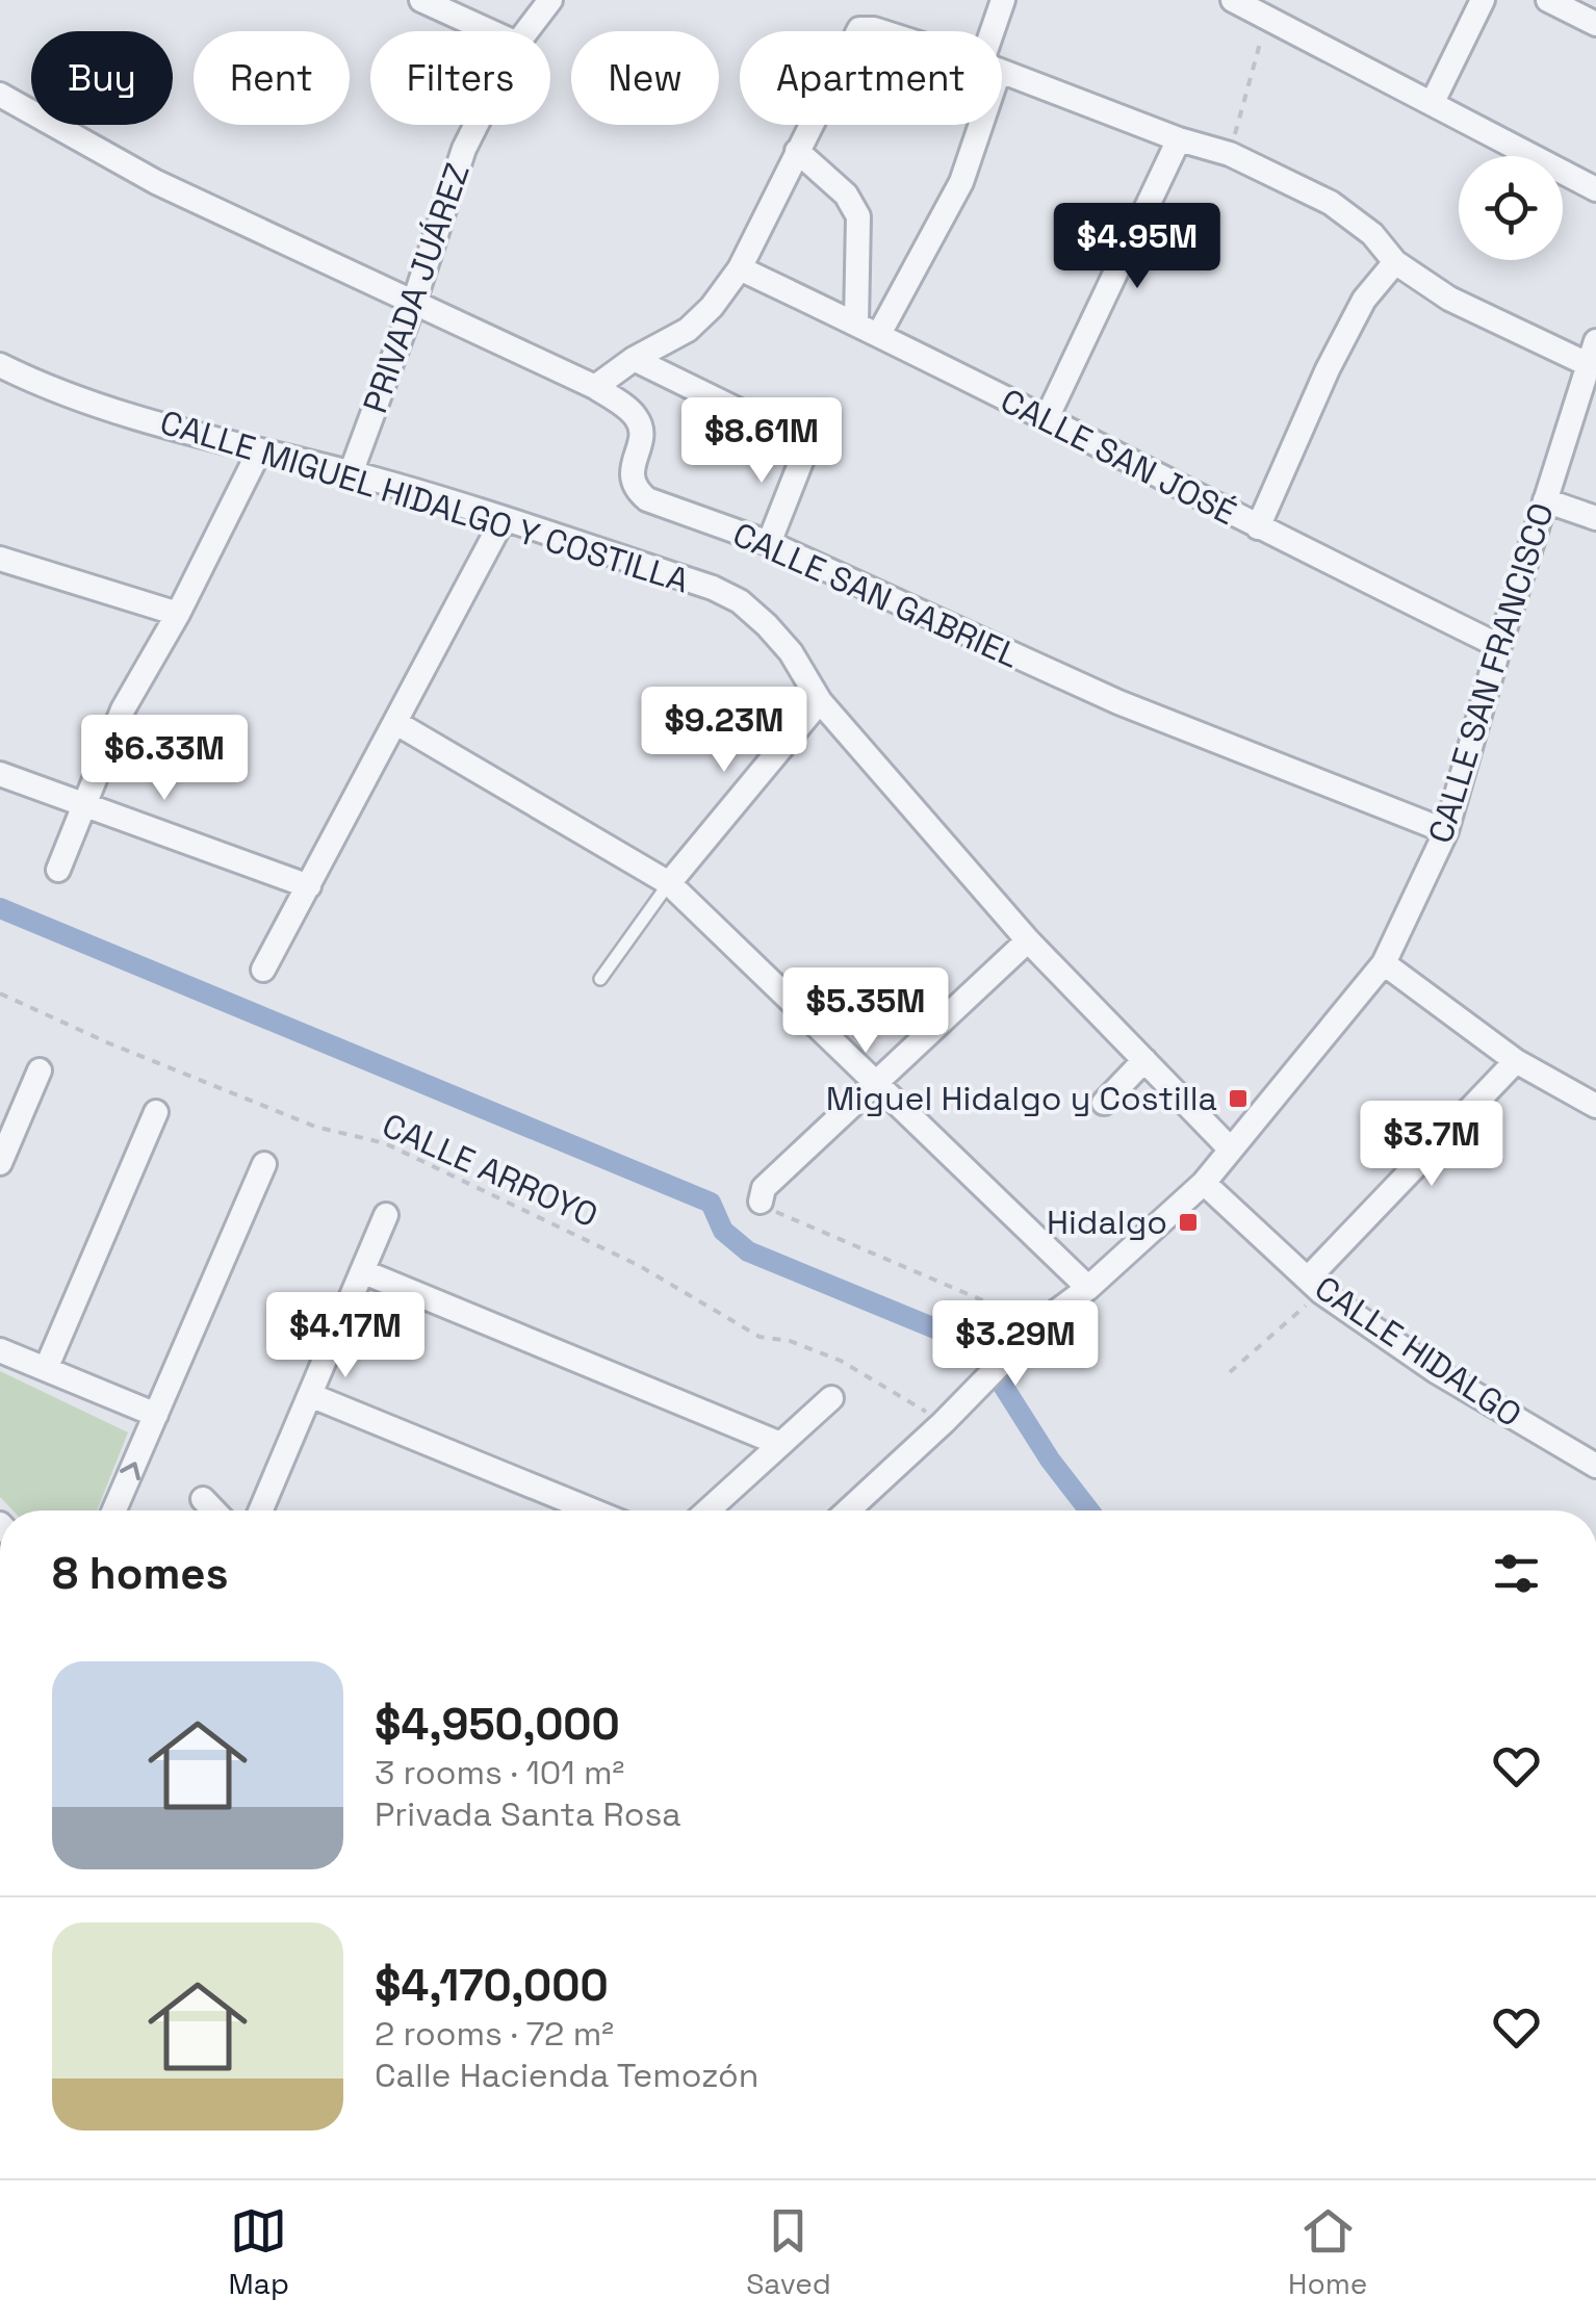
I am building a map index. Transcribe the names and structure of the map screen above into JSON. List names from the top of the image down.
{
  "streets": {
    "street": [
      "PRIVADA JUÁREZ",
      "CALLE SAN JOSÉ",
      "CALLE MIGUEL HIDALGO Y COSTILLA",
      "CALLE SAN GABRIEL",
      "CALLE SAN FRANCISCO",
      "CALLE HIDALGO"
    ],
    "path": ["CALLE ARROYO"]
  },
  "crossings": [
    ["PRIVADA JUÁREZ", "CALLE MIGUEL HIDALGO Y COSTILLA"],
    ["PRIVADA JUÁREZ", "CALLE SAN GABRIEL"],
    ["CALLE SAN JOSÉ", "CALLE SAN FRANCISCO"],
    ["CALLE MIGUEL HIDALGO Y COSTILLA", "CALLE SAN FRANCISCO"],
    ["CALLE SAN GABRIEL", "CALLE SAN FRANCISCO"],
    ["CALLE SAN FRANCISCO", "CALLE ARROYO"],
    ["CALLE SAN FRANCISCO", "CALLE HIDALGO"]
  ],
  "places": {
    "transit": ["Miguel Hidalgo y Costilla", "Hidalgo"]
  },
  "page": {
    "chip": [
      "Buy",
      "Rent",
      "Filters",
      "New",
      "Apartment"
    ],
    "price": [
      "$4.95M",
      "$8.61M",
      "$9.23M",
      "$6.33M",
      "$5.35M",
      "$3.7M",
      "$4.17M",
      "$3.29M"
    ],
    "heading": "8 homes",
    "list": [
      {
        "name": "$4,950,000",
        "note": "3 rooms · 101 m² · Privada Santa Rosa"
      },
      {
        "name": "$4,170,000",
        "note": "2 rooms · 72 m² · Calle Hacienda Temozón"
      }
    ],
    "tabs": ["Map", "Saved", "Home"]
  }
}
